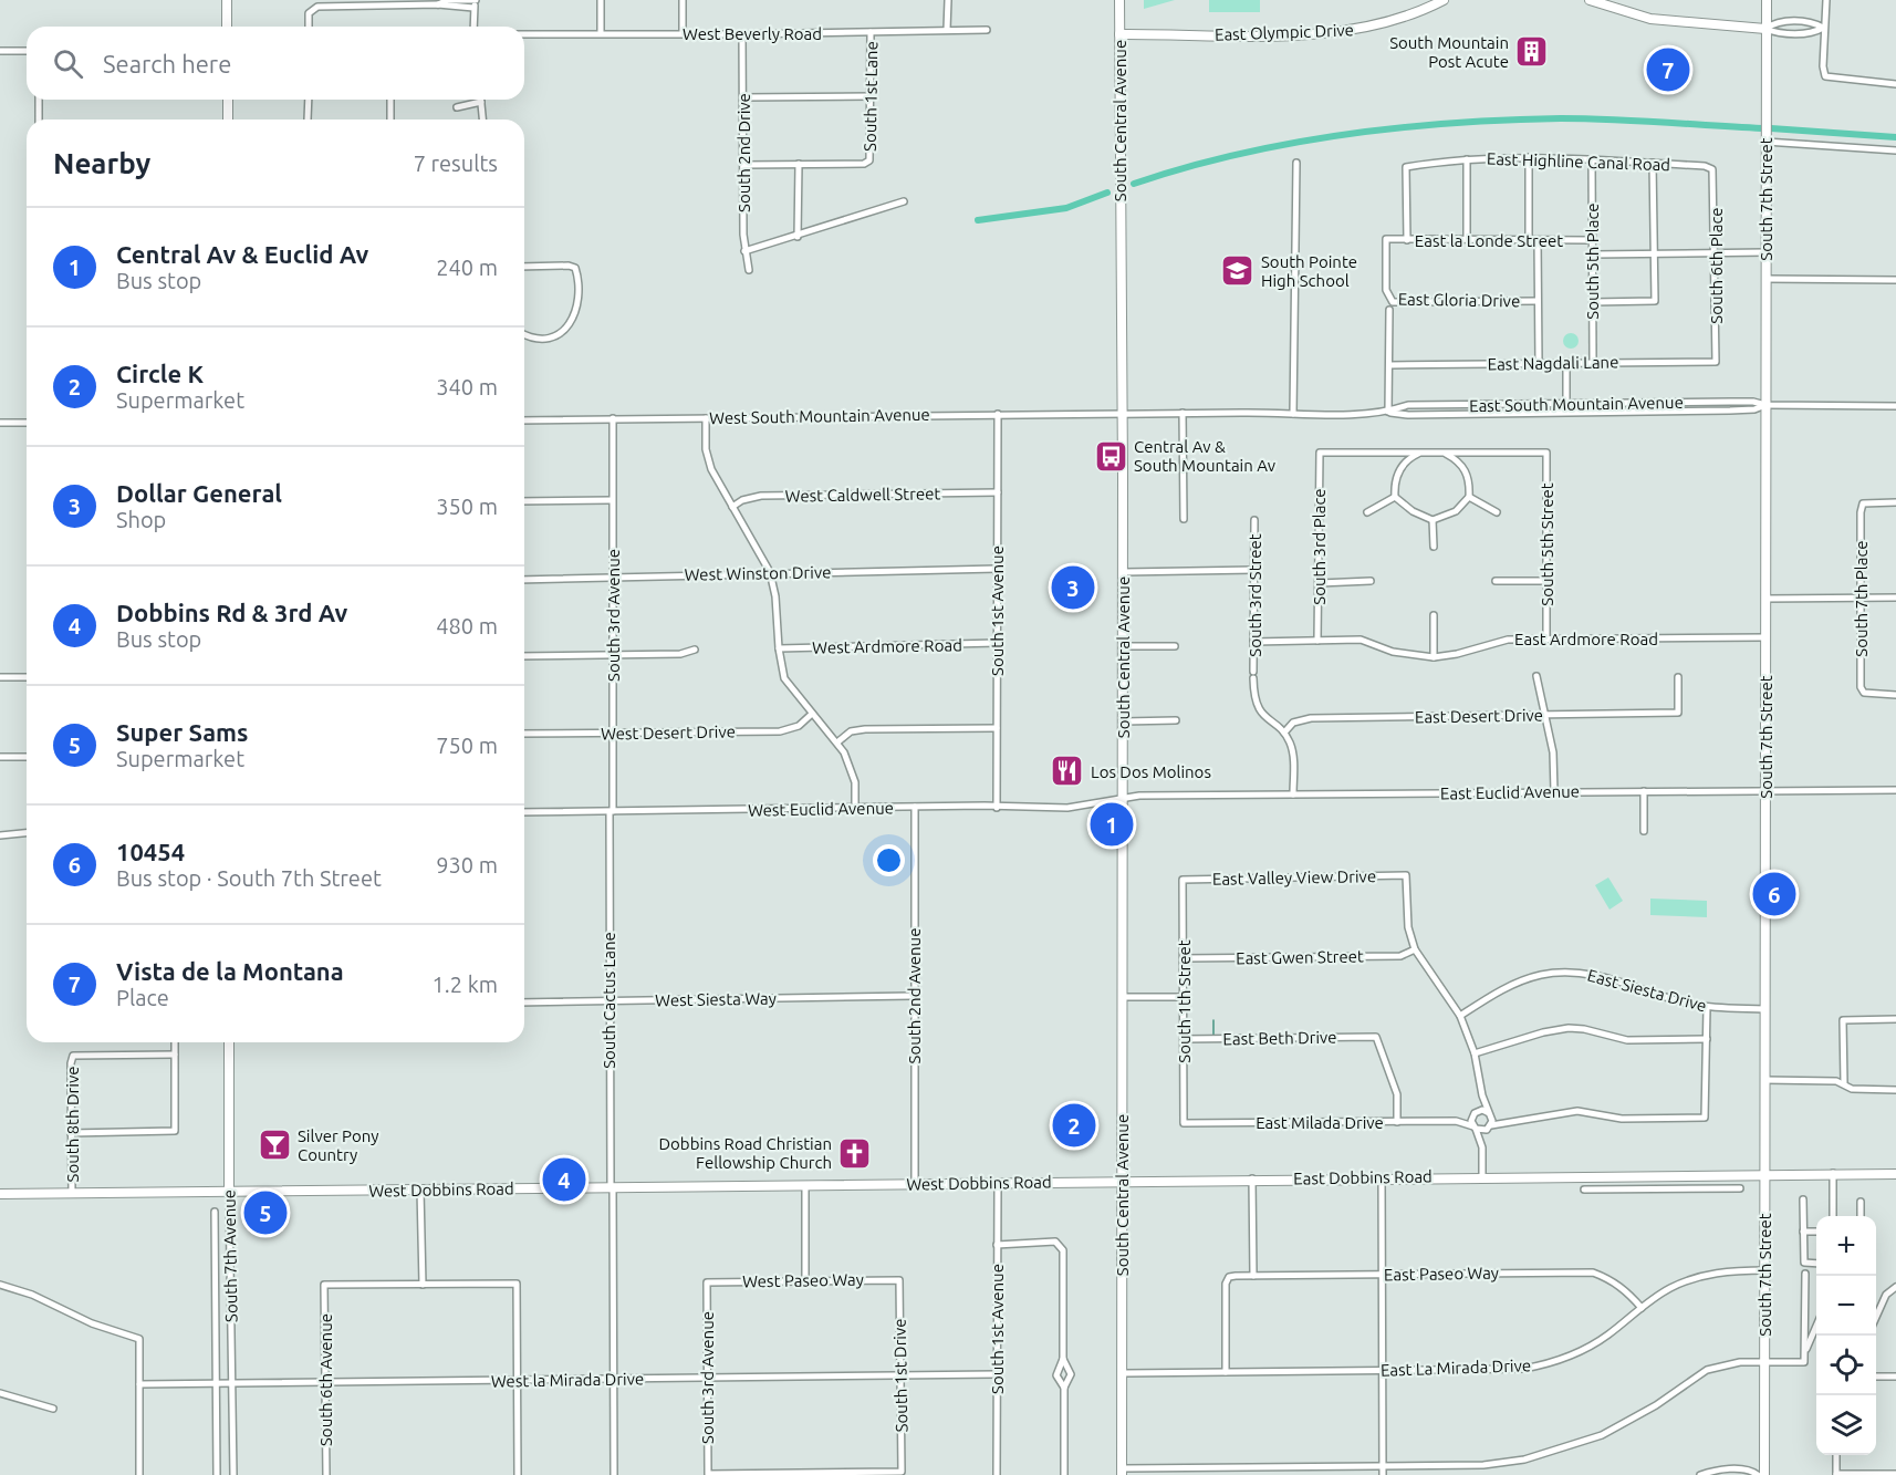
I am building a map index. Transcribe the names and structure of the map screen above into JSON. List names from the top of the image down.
{
  "streets": {
    "main road": [
      "East Olympic Drive",
      "South Central Avenue",
      "South 7th Street",
      "East Dobbins Road",
      "West Dobbins Road",
      "South 7th Avenue"
    ],
    "street": [
      "West Beverly Road",
      "South 1st Lane",
      "South 2nd Drive",
      "East Highline Canal Road",
      "East la Londe Street",
      "South 5th Place",
      "South 6th Place",
      "East Gloria Drive",
      "East Nagdali Lane",
      "East South Mountain Avenue",
      "West South Mountain Avenue",
      "West Caldwell Street",
      "South 5th Street",
      "South 3rd Place",
      "West Winston Drive",
      "South 3rd Street",
      "South 7th Place",
      "South 1st Avenue",
      "South 3rd Avenue",
      "East Ardmore Road",
      "West Ardmore Road",
      "East Desert Drive",
      "West Desert Drive",
      "East Euclid Avenue",
      "West Euclid Avenue",
      "East Valley View Drive",
      "East Gwen Street",
      "East Siesta Drive",
      "South 2nd Avenue",
      "West Siesta Way",
      "South Cactus Lane",
      "South 1th Street",
      "East Beth Drive",
      "East Milada Drive",
      "South 8th Drive",
      "East Paseo Way",
      "West Paseo Way",
      "East La Mirada Drive",
      "South 1st Drive",
      "South 6th Avenue",
      "West la Mirada Drive"
    ]
  },
  "crossings": [
    ["East Olympic Drive", "South Central Avenue"],
    ["West Beverly Road", "South 1st Lane"],
    ["West Beverly Road", "South 2nd Drive"],
    ["South Central Avenue", "East South Mountain Avenue"],
    ["South Central Avenue", "West South Mountain Avenue"],
    ["South Central Avenue", "East Euclid Avenue"],
    ["South Central Avenue", "West Euclid Avenue"],
    ["South Central Avenue", "East Dobbins Road"],
    ["South Central Avenue", "West Dobbins Road"],
    ["South Central Avenue", "East La Mirada Drive"],
    ["East Highline Canal Road", "East la Londe Street"],
    ["East Highline Canal Road", "South 5th Place"],
    ["East Highline Canal Road", "South 6th Place"],
    ["South 7th Street", "East South Mountain Avenue"],
    ["South 7th Street", "East Ardmore Road"],
    ["South 7th Street", "East Euclid Avenue"],
    ["South 7th Street", "East Siesta Drive"],
    ["South 7th Street", "East Dobbins Road"],
    ["South 7th Street", "East La Mirada Drive"],
    ["East la Londe Street", "South 5th Place"],
    ["East la Londe Street", "East Gloria Drive"],
    ["South 5th Place", "East Nagdali Lane"],
    ["South 6th Place", "East Nagdali Lane"],
    ["East South Mountain Avenue", "West South Mountain Avenue"],
    ["West South Mountain Avenue", "South 1st Avenue"],
    ["West South Mountain Avenue", "South 3rd Avenue"],
    ["West Caldwell Street", "South 1st Avenue"],
    ["South 5th Street", "South 3rd Place"],
    ["South 5th Street", "East Ardmore Road"],
    ["South 3rd Place", "East Ardmore Road"],
    ["West Winston Drive", "South 1st Avenue"],
    ["West Winston Drive", "South 3rd Avenue"],
    ["South 3rd Street", "East Ardmore Road"],
    ["South 1st Avenue", "West Ardmore Road"],
    ["South 1st Avenue", "West Euclid Avenue"],
    ["South 1st Avenue", "West Dobbins Road"],
    ["South 1st Avenue", "West la Mirada Drive"],
    ["South 3rd Avenue", "West Desert Drive"],
    ["South 3rd Avenue", "West Euclid Avenue"],
    ["South 3rd Avenue", "South Cactus Lane"],
    ["South 3rd Avenue", "West Paseo Way"],
    ["South 3rd Avenue", "West la Mirada Drive"],
    ["East Euclid Avenue", "West Euclid Avenue"],
    ["West Euclid Avenue", "South 2nd Avenue"],
    ["West Euclid Avenue", "South Cactus Lane"],
    ["East Valley View Drive", "East Gwen Street"],
    ["East Valley View Drive", "South 1th Street"],
    ["East Gwen Street", "South 1th Street"],
    ["South 2nd Avenue", "West Siesta Way"],
    ["South 2nd Avenue", "West Dobbins Road"],
    ["West Siesta Way", "South Cactus Lane"],
    ["South Cactus Lane", "West Dobbins Road"],
    ["South Cactus Lane", "West la Mirada Drive"],
    ["South 1th Street", "East Beth Drive"],
    ["South 1th Street", "East Milada Drive"],
    ["East Beth Drive", "East Milada Drive"],
    ["South 8th Drive", "West Dobbins Road"],
    ["East Dobbins Road", "West Dobbins Road"],
    ["West Dobbins Road", "South 7th Avenue"],
    ["South 7th Avenue", "West la Mirada Drive"],
    ["East Paseo Way", "East La Mirada Drive"],
    ["West Paseo Way", "South 1st Drive"],
    ["South 1st Drive", "West la Mirada Drive"],
    ["South 6th Avenue", "West la Mirada Drive"]
  ],
  "places": {
    "building": ["South Mountain Post Acute"],
    "school or university": ["South Pointe High School"],
    "bus stop": ["Central Av & South Mountain Av"],
    "restaurant": ["Los Dos Molinos"],
    "bar": ["Silver Pony Country"],
    "church": ["Dobbins Road Christian Fellowship Church"]
  },
  "page": {
    "search": "Search here",
    "pins": [
      "7",
      "3",
      "1",
      "6",
      "2",
      "4",
      "5"
    ],
    "heading": ["Nearby", "7 results"],
    "list": [
      {
        "mark": "1",
        "name": "Central Av & Euclid Av",
        "note": "Bus stop",
        "value": "240 m"
      },
      {
        "mark": "2",
        "name": "Circle K",
        "note": "Supermarket",
        "value": "340 m"
      },
      {
        "mark": "3",
        "name": "Dollar General",
        "note": "Shop",
        "value": "350 m"
      },
      {
        "mark": "4",
        "name": "Dobbins Rd & 3rd Av",
        "note": "Bus stop",
        "value": "480 m"
      },
      {
        "mark": "5",
        "name": "Super Sams",
        "note": "Supermarket",
        "value": "750 m"
      },
      {
        "mark": "6",
        "name": "10454",
        "note": "Bus stop · South 7th Street",
        "value": "930 m"
      },
      {
        "mark": "7",
        "name": "Vista de la Montana",
        "note": "Place",
        "value": "1.2 km"
      }
    ],
    "map_buttons": ["+", "−"]
  }
}
